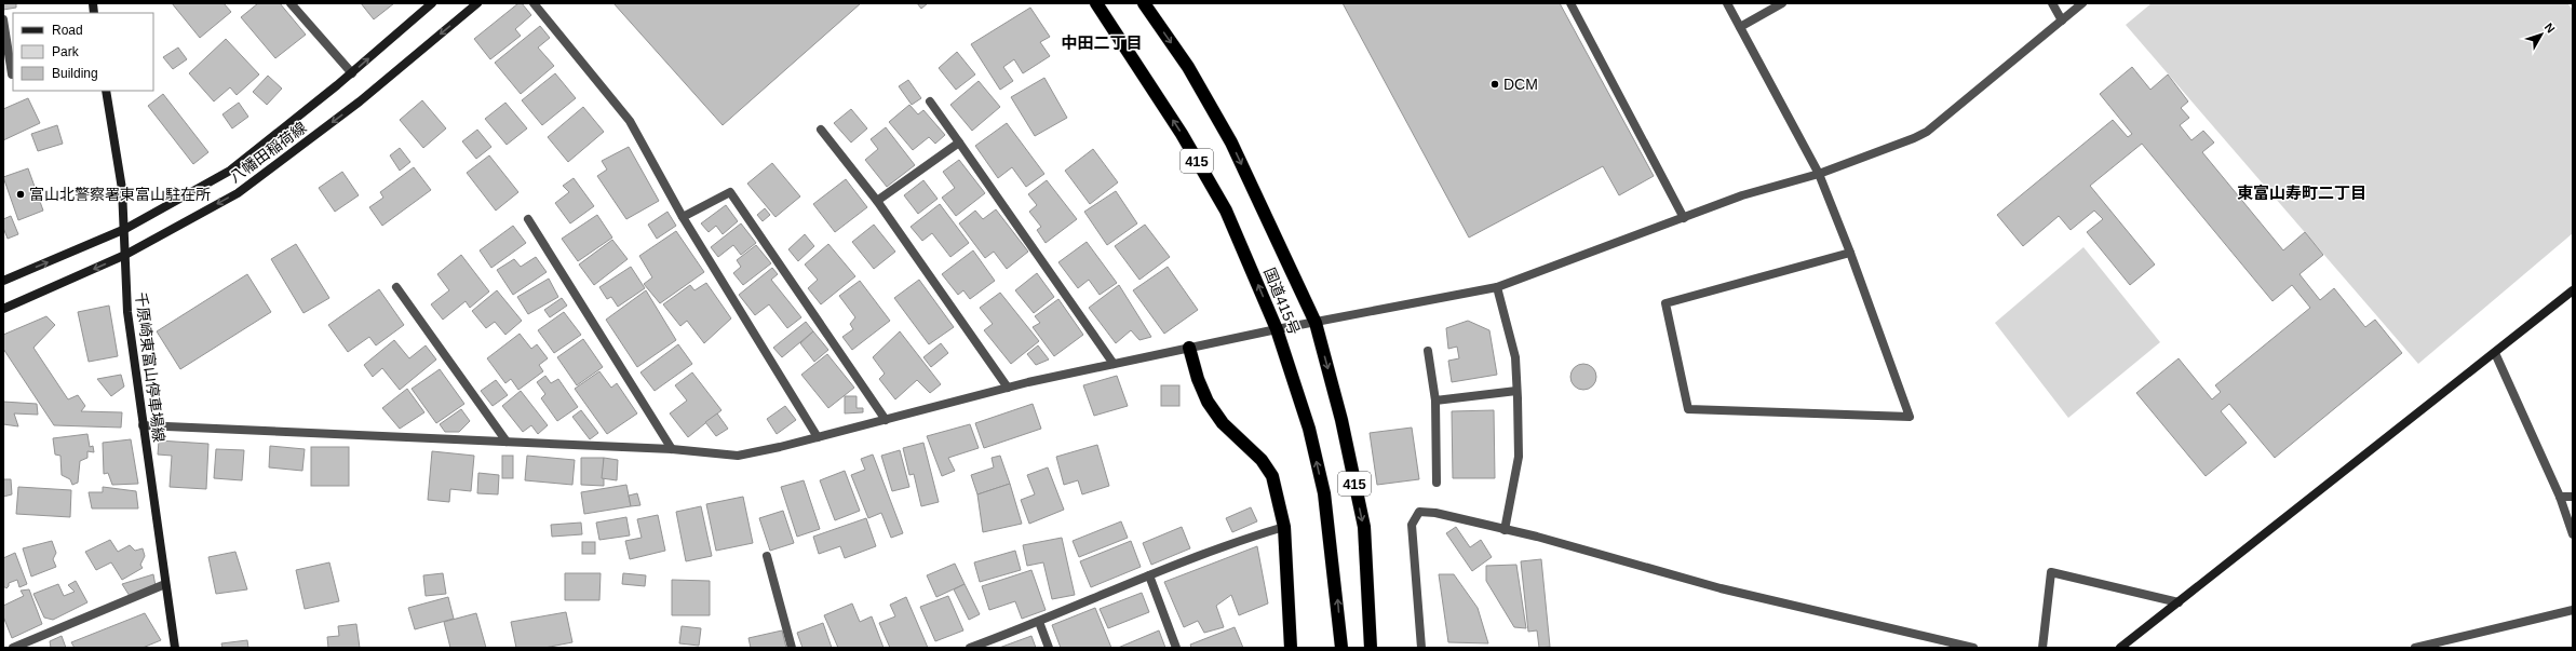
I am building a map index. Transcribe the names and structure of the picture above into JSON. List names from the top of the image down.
{
  "streets": {
    "highway": ["415", "国道415号"],
    "main road": ["八幡田稲荷線", "千原崎東富山停車場線"]
  },
  "crossings": [
    ["八幡田稲荷線", "千原崎東富山停車場線"]
  ],
  "districts": ["中田二丁目", "東富山寿町二丁目"],
  "places": ["DCM", "富山北警察署東富山駐在所"],
  "legend": ["Road", "Park", "Building"],
  "north": "top right"
}
